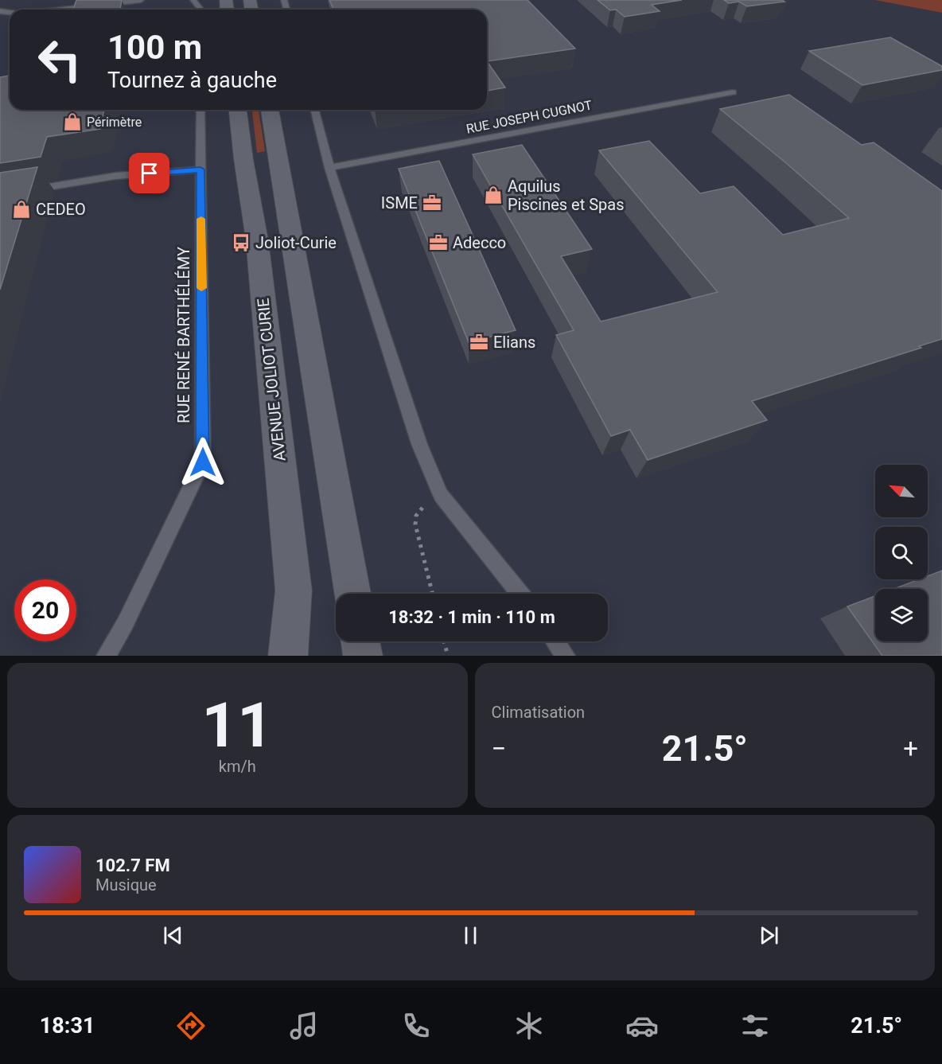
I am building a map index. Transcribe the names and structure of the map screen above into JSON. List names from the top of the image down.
{
  "streets": {
    "main road": ["AVENUE JOLIOT CURIE"],
    "lane": ["RUE JOSEPH CUGNOT", "RUE RENÉ BARTHÉLÉMY"]
  },
  "places": {
    "shop": ["Périmètre", "Aquilus Piscines et Spas", "CEDEO"],
    "office": ["ISME", "Adecco", "Elians"],
    "bus stop": ["Joliot-Curie"]
  },
  "north": "top left",
  "page": {
    "turn": ["100 m", "Tournez à gauche"],
    "limit": "20",
    "trip": "18:32 · 1 min · 110 m",
    "tile": [
      ["11", "km/h"],
      "Climatisation"
    ],
    "heat": ["−", "21.5°", "+"],
    "song": ["102.7 FM", "Musique"],
    "tabs": ["18:31", "21.5°"]
  }
}
